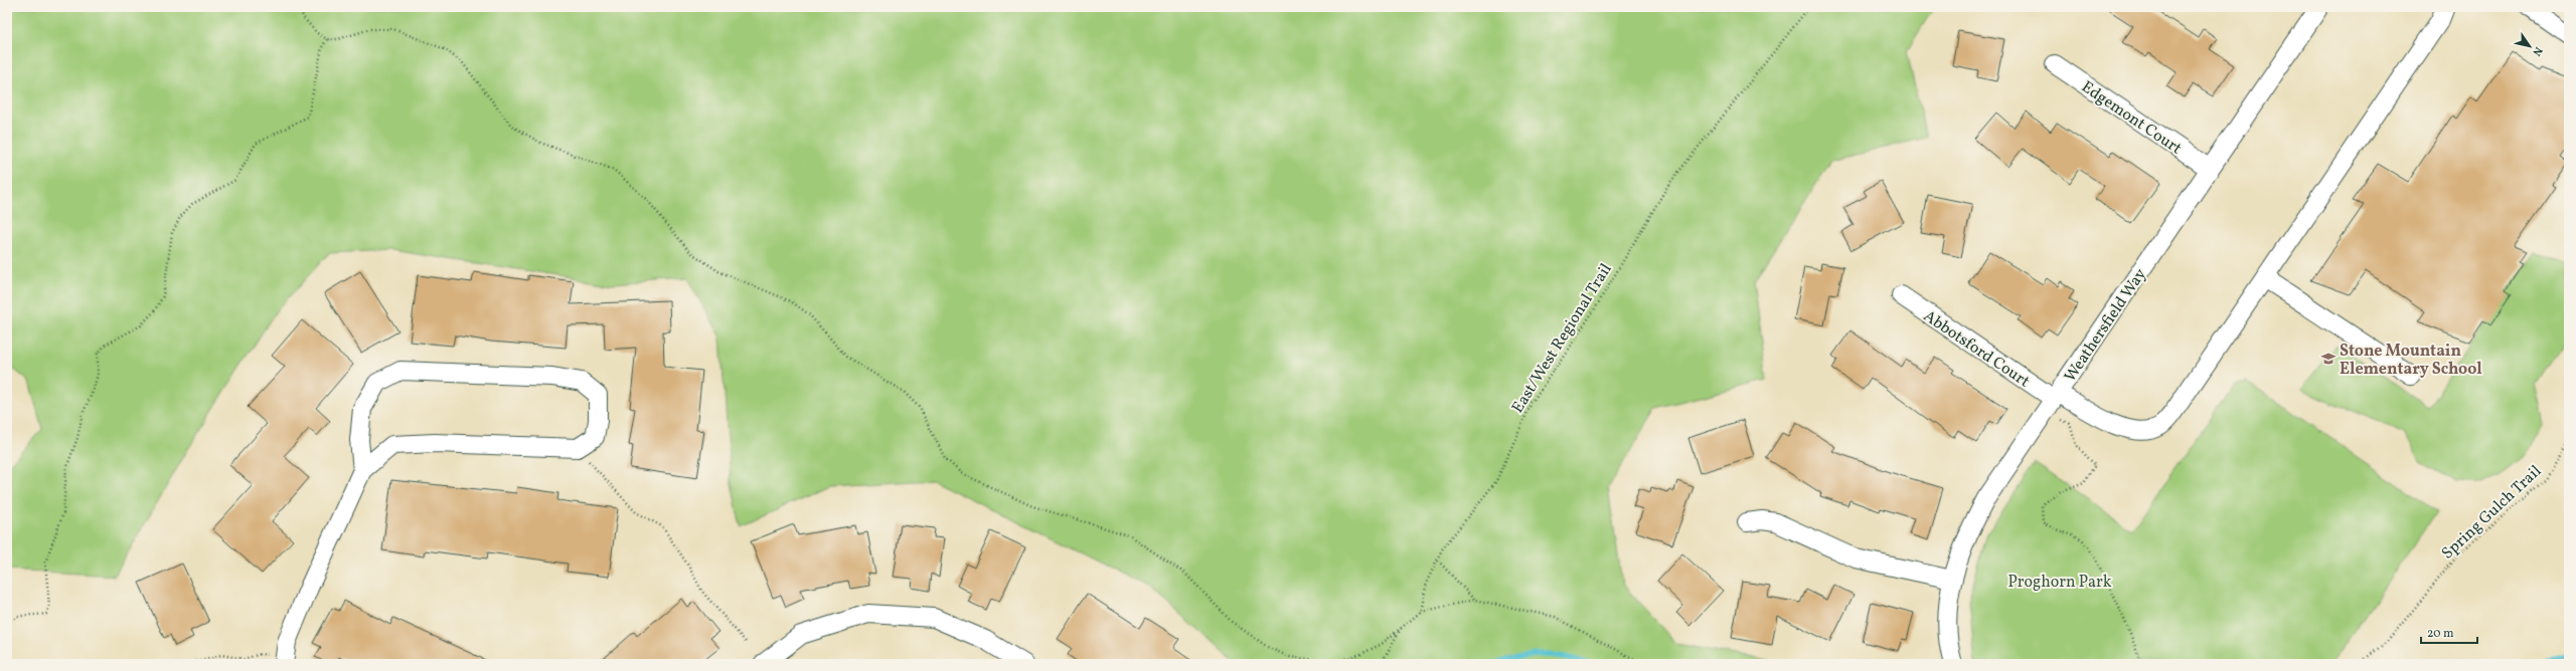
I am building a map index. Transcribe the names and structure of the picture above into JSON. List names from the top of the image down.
{
  "streets": {
    "street": ["Edgemont Court", "Weathersfield Way", "Abbotsford Court"],
    "path": ["East/West Regional Trail", "Spring Gulch Trail"]
  },
  "crossings": [
    ["Edgemont Court", "Weathersfield Way"],
    ["Weathersfield Way", "Abbotsford Court"]
  ],
  "parks": ["Proghorn Park"],
  "places": {
    "school or university": ["Stone Mountain Elementary School"]
  },
  "scale_bar": "20 m",
  "north": "bottom right"
}
